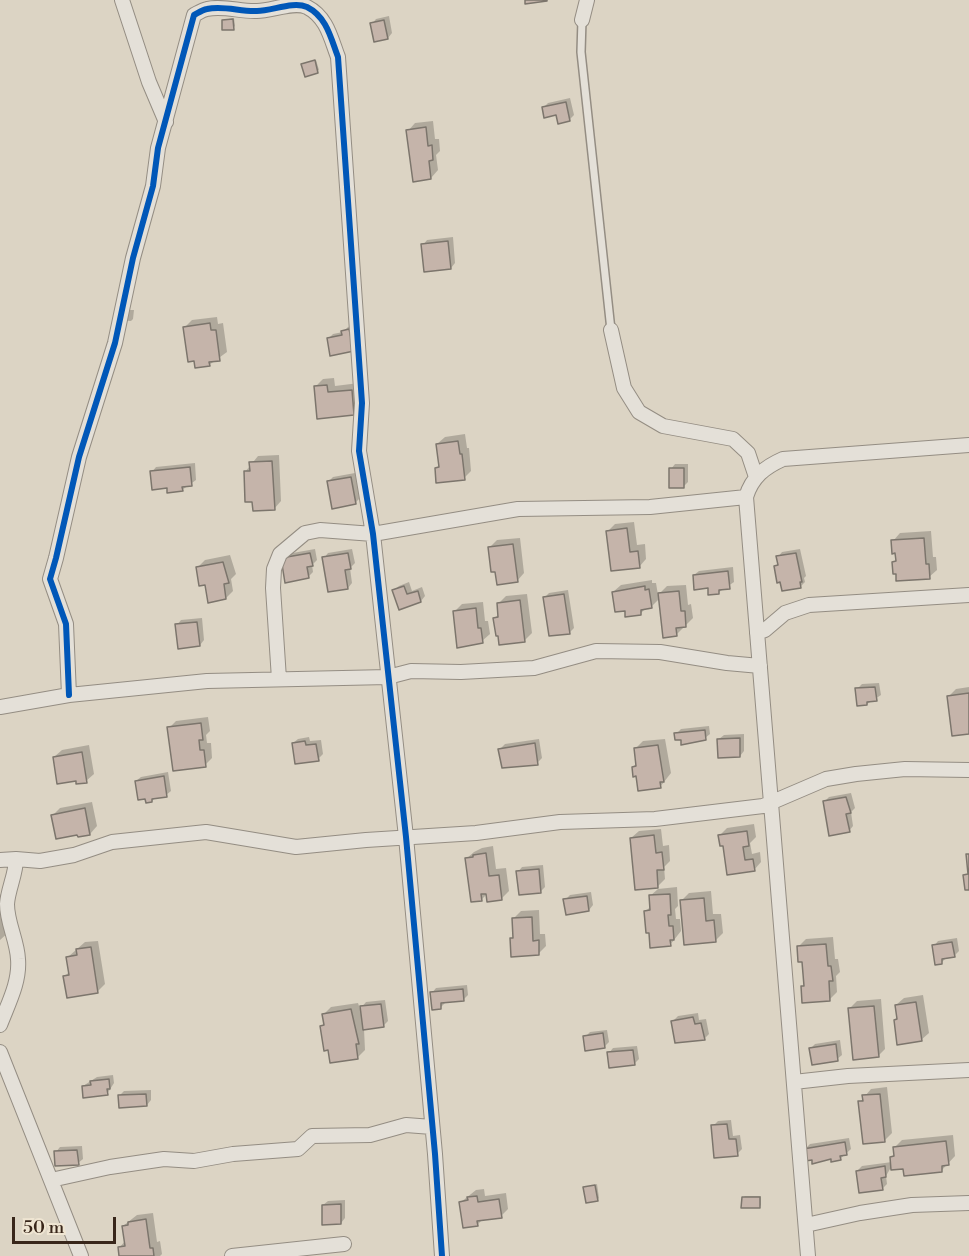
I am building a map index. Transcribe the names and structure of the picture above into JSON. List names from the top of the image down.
{
  "scale_bar": "50 m"
}
